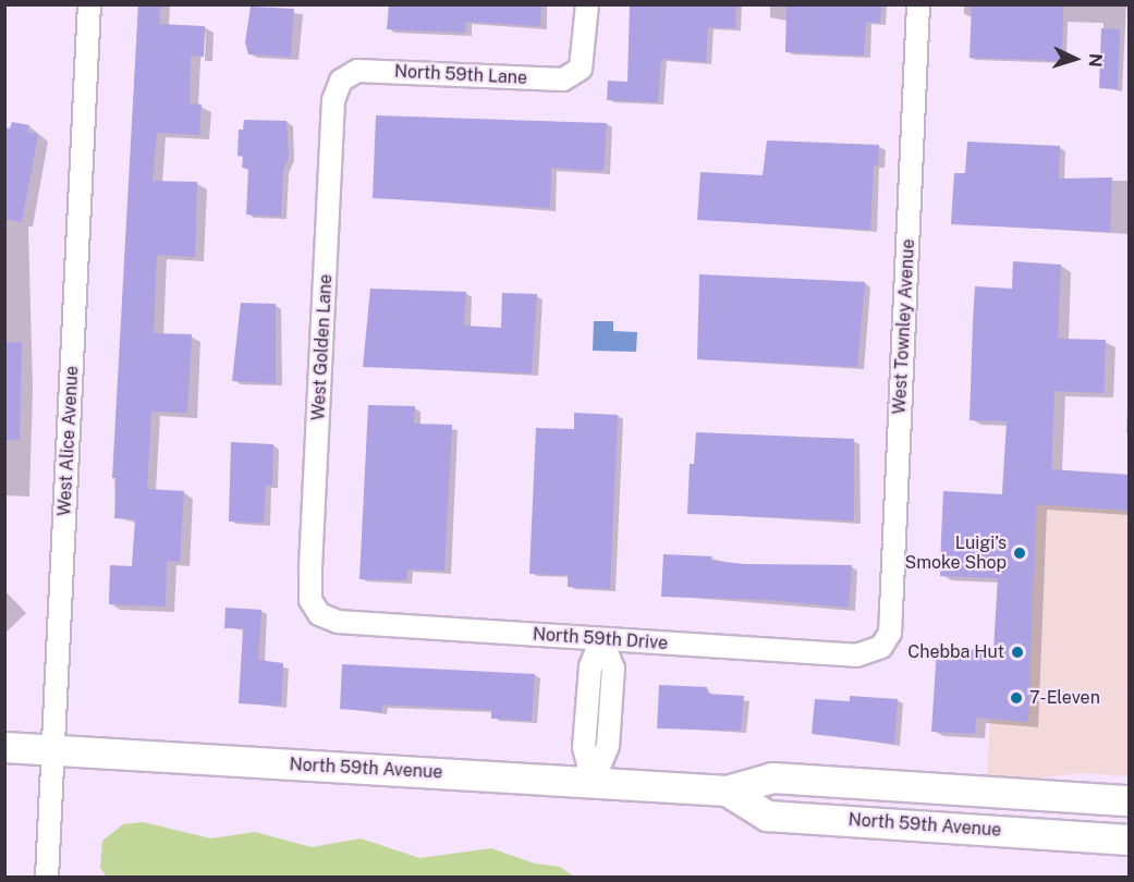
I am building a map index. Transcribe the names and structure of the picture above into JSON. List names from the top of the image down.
{
  "streets": {
    "main road": ["North 59th Avenue"],
    "street": [
      "North 59th Lane",
      "West Townley Avenue",
      "West Golden Lane",
      "West Alice Avenue",
      "North 59th Drive"
    ]
  },
  "crossings": [
    ["North 59th Lane", "West Golden Lane"],
    ["West Townley Avenue", "North 59th Drive"],
    ["West Golden Lane", "North 59th Drive"],
    ["West Alice Avenue", "North 59th Avenue"]
  ],
  "places": ["Luigi’s Smoke Shop", "Chebba Hut", "7-Eleven"],
  "north": "right"
}
